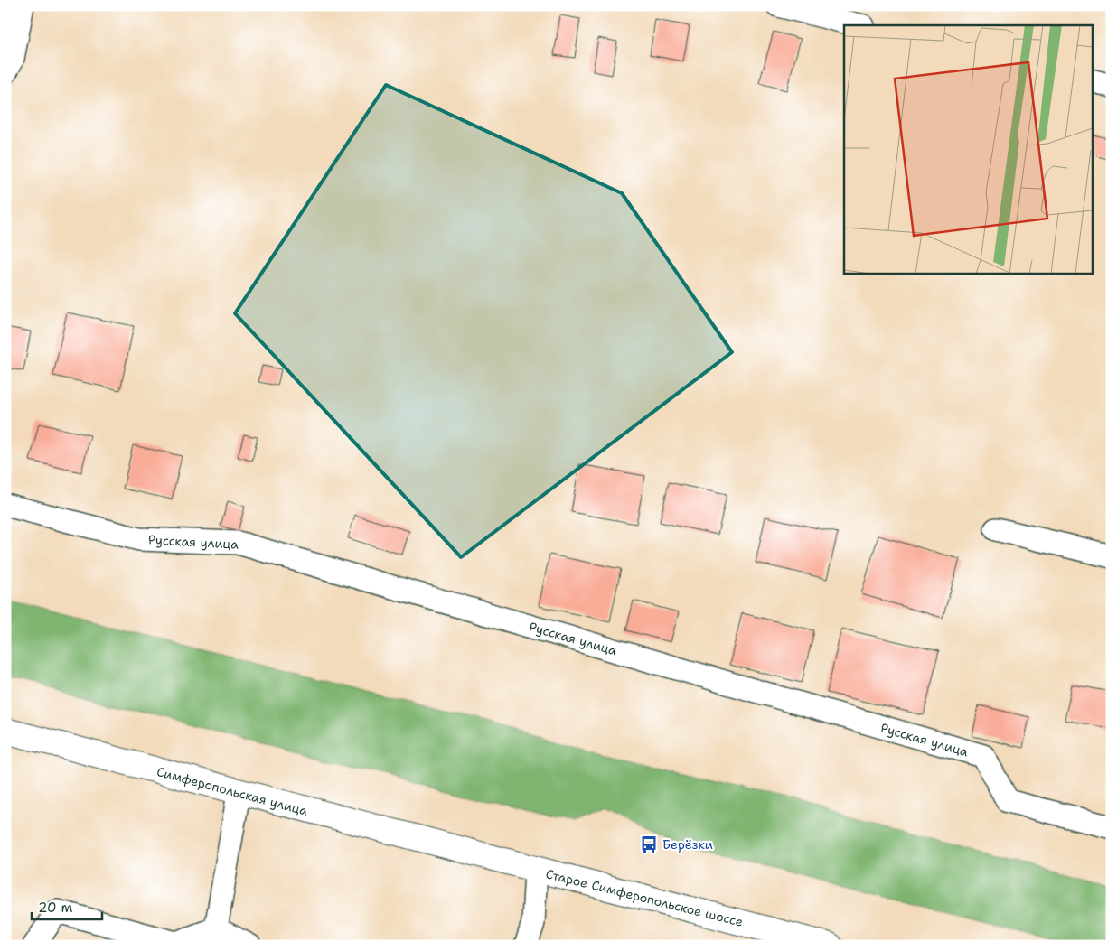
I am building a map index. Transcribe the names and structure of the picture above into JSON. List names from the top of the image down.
{
  "streets": {
    "main road": ["Симферопольская улица", "Старое Симферопольское шоссе"],
    "street": ["Русская улица"]
  },
  "crossings": [
    ["Симферопольская улица", "Старое Симферопольское шоссе"]
  ],
  "places": {
    "bus stop": ["Берёзки"]
  },
  "scale_bar": "20 m"
}
